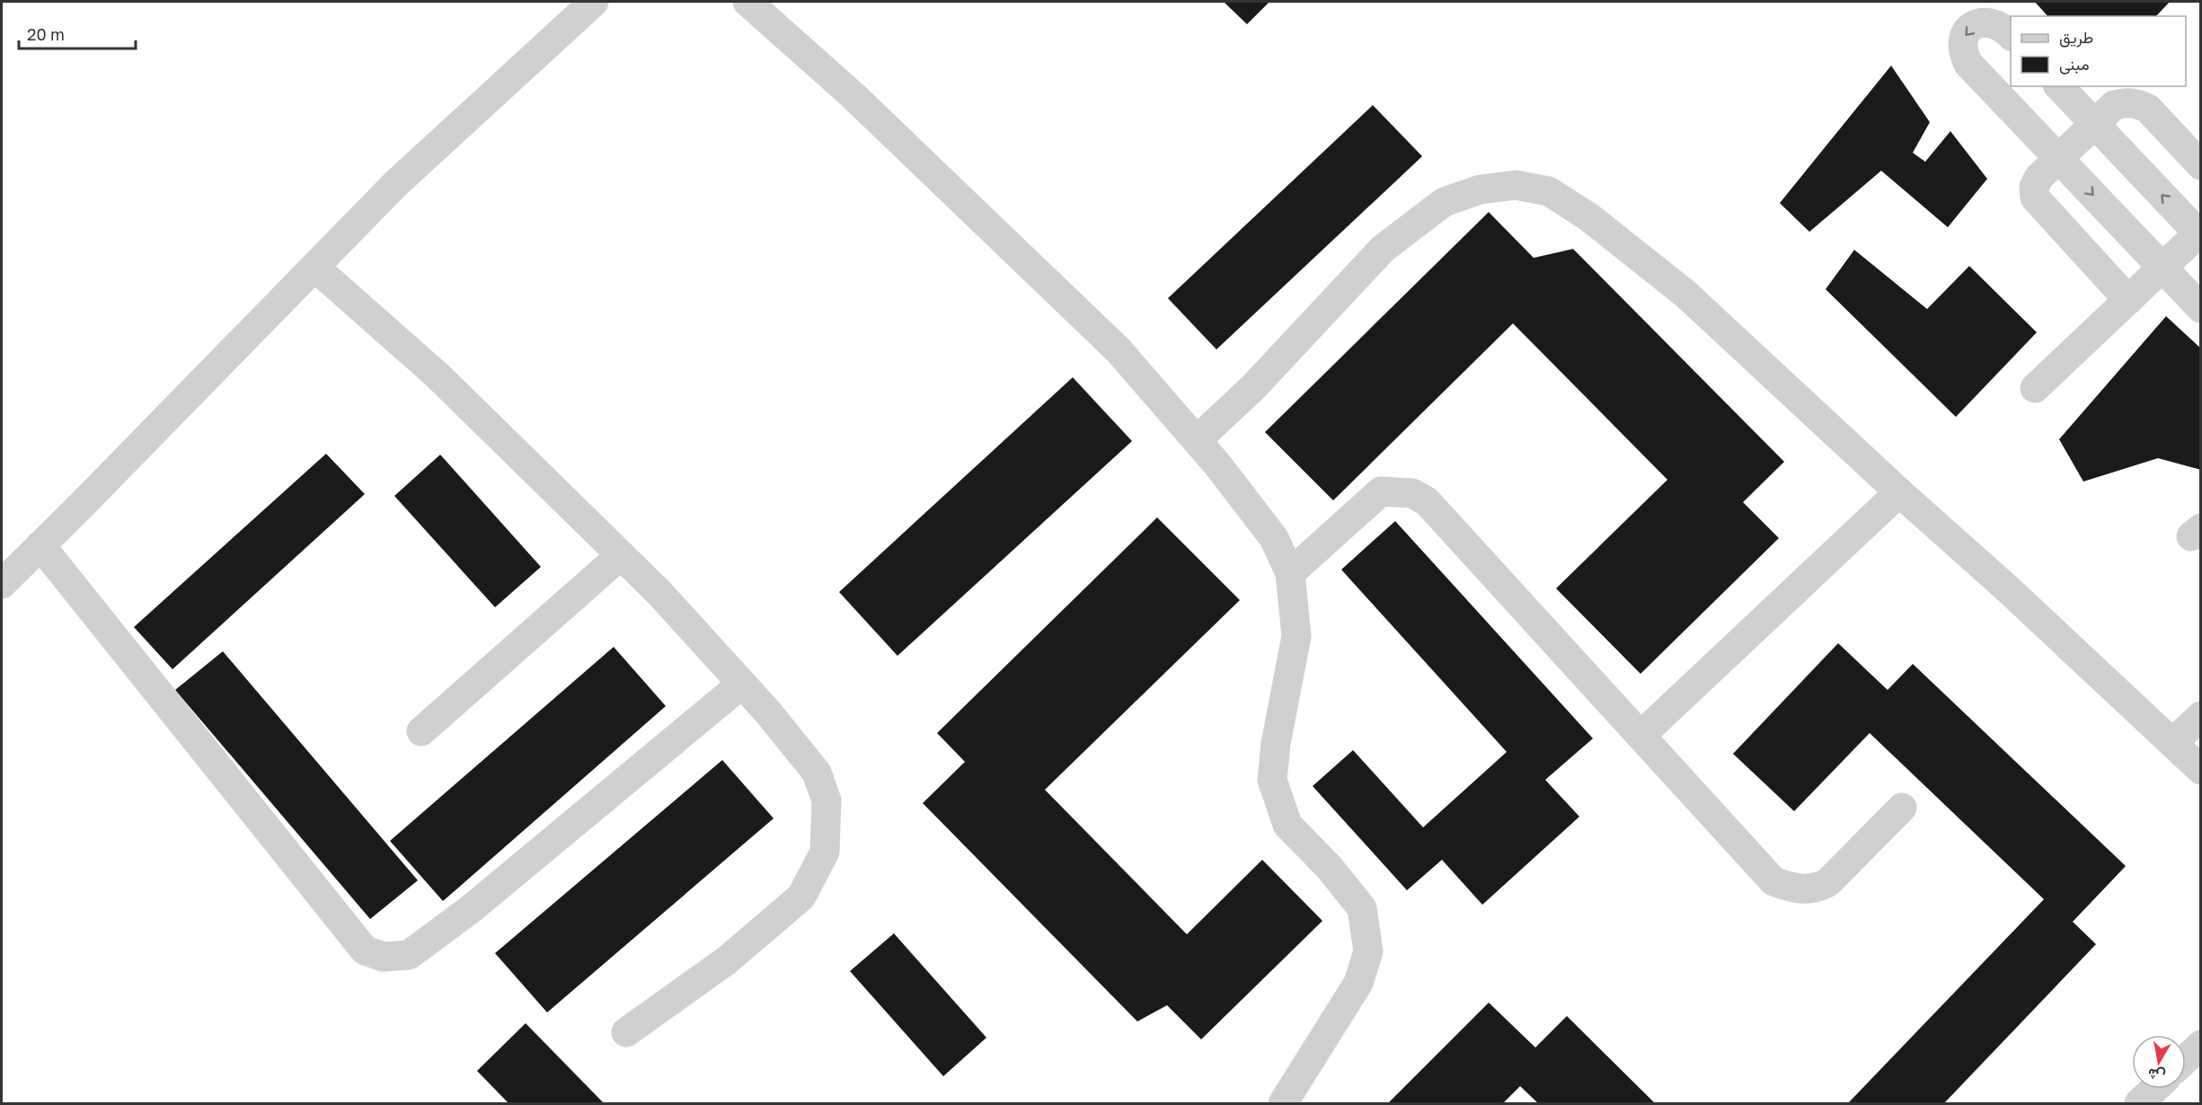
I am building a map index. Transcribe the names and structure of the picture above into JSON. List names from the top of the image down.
{
  "legend": ["طريق", "مبنى"],
  "scale_bar": "20 m",
  "north": "bottom"
}
